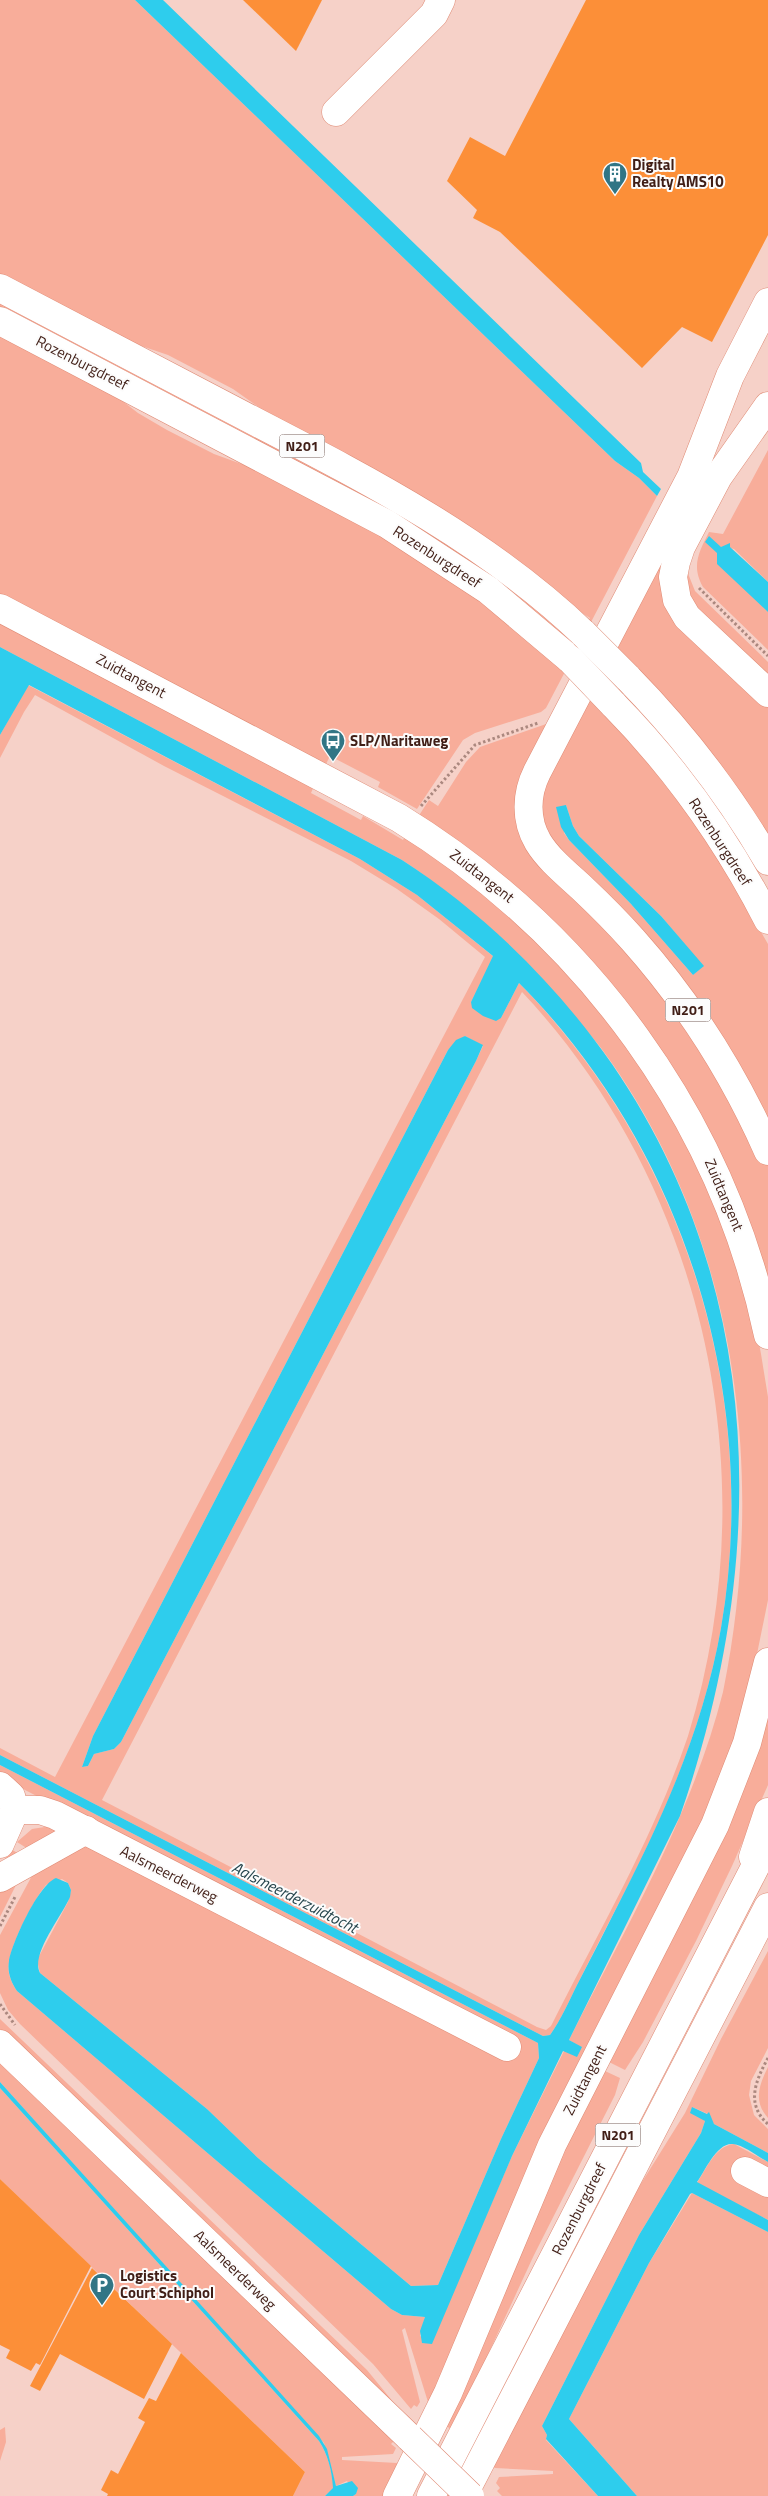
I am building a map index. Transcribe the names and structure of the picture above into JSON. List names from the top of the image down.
{
  "streets": {
    "main road": [
      "Rozenburgdreef",
      "N201",
      "Zuidtangent",
      "Aalsmeerderweg"
    ]
  },
  "crossings": [
    ["Rozenburgdreef", "N201"]
  ],
  "water": ["Aalsmeerderzuidtocht"],
  "places": {
    "building": ["Digital Realty AMS10"],
    "bus stop": ["SLP/Naritaweg"],
    "parking": ["Logistics Court Schiphol"]
  }
}
